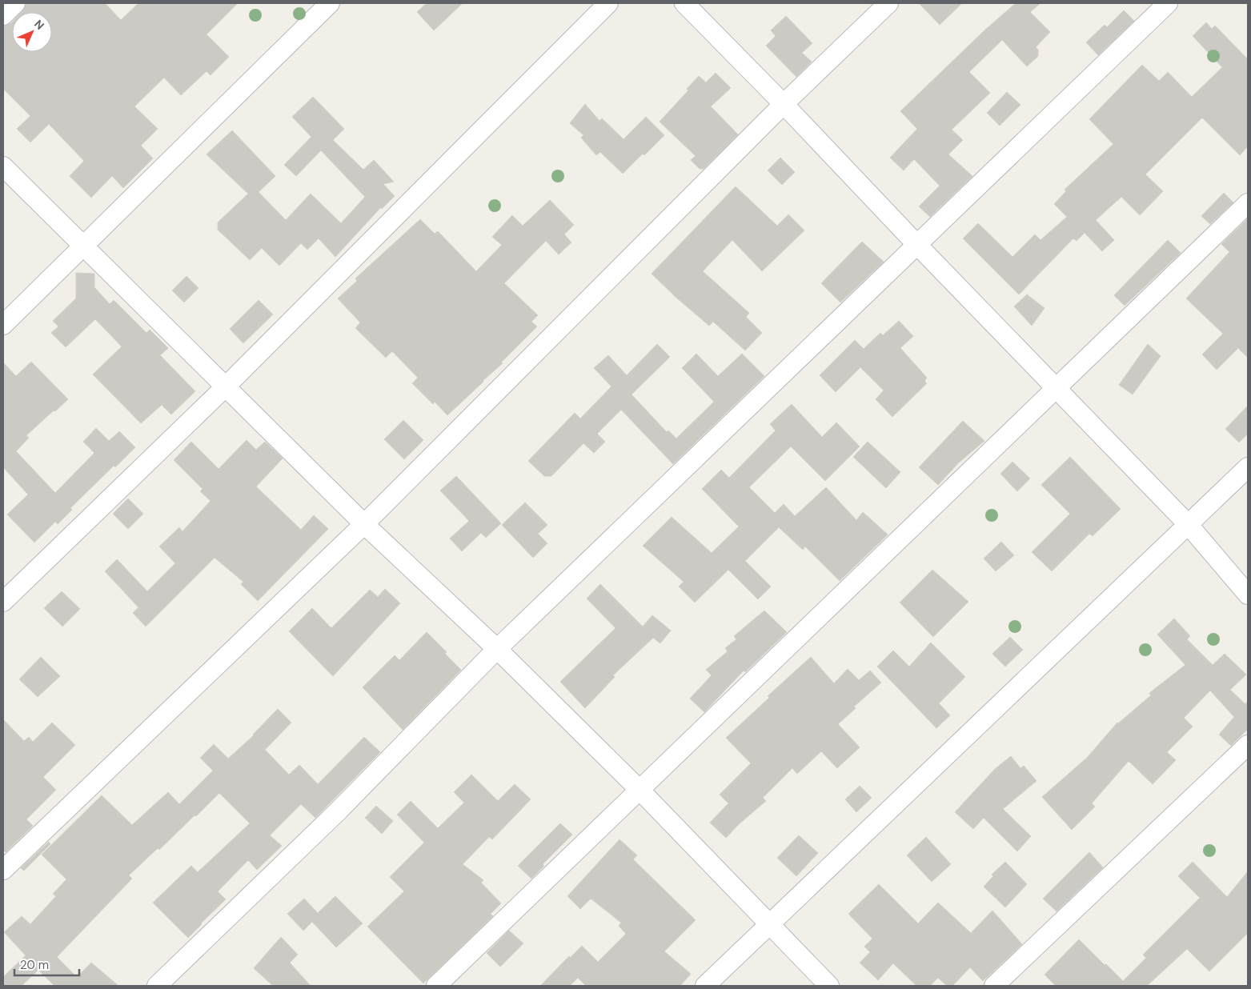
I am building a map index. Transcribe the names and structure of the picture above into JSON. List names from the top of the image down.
{
  "scale_bar": "20 m",
  "north": "top right"
}
